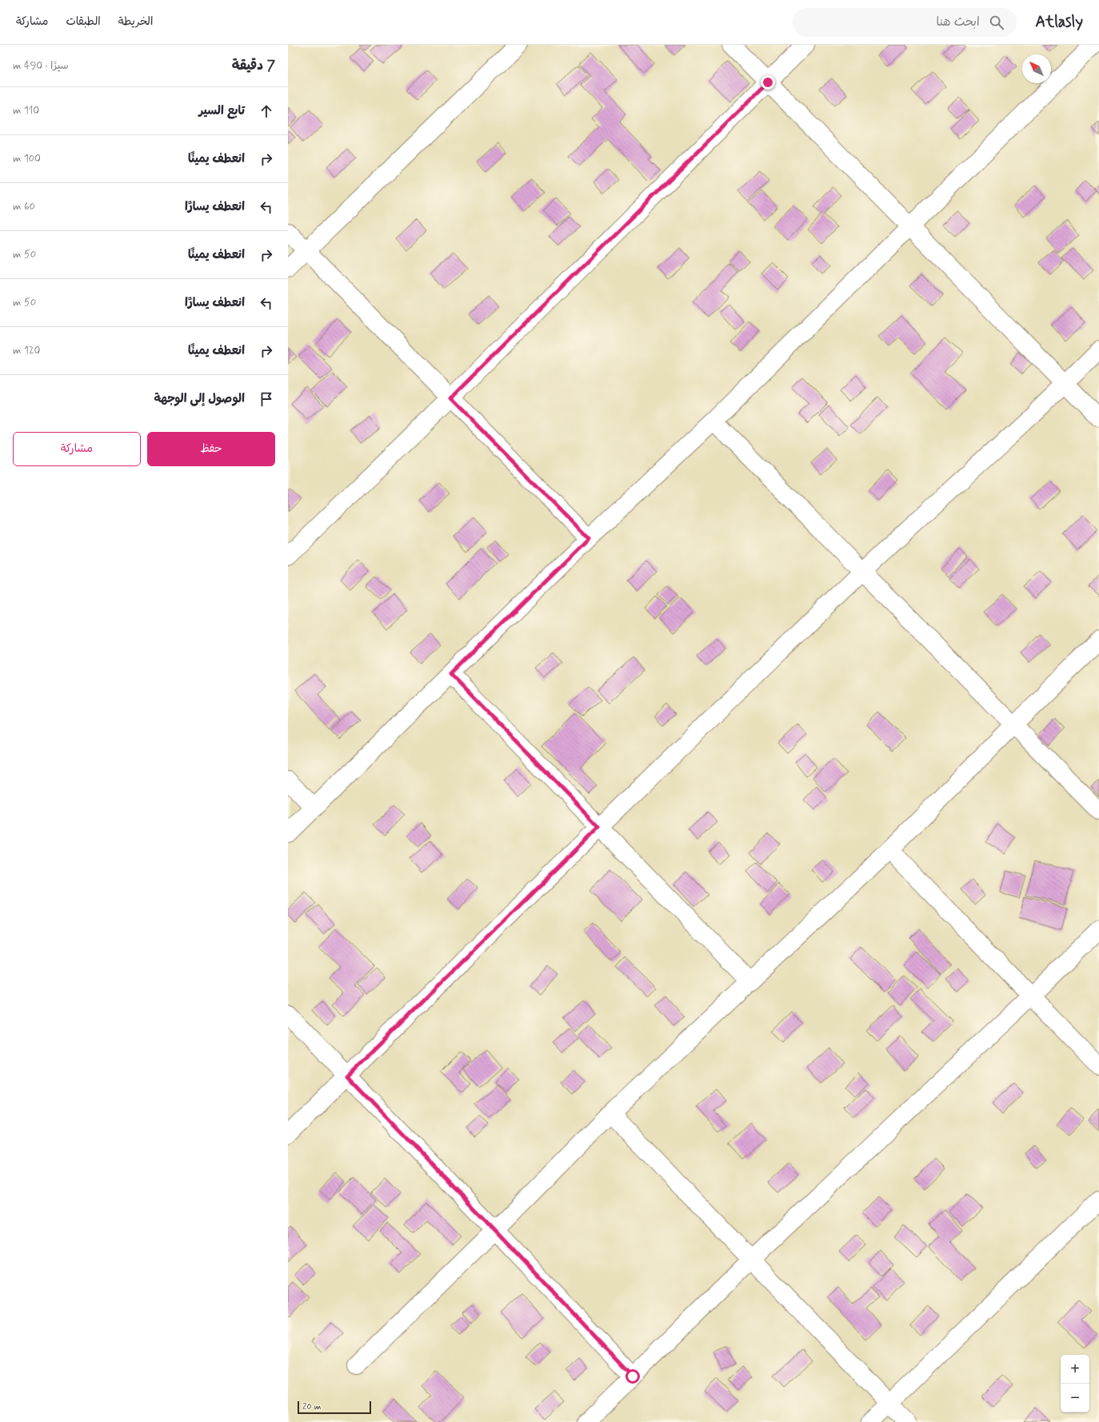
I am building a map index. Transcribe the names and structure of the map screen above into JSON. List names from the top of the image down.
{
  "scale_bar": "20 m",
  "north": "top left",
  "page": {
    "header": "Atlasly",
    "search": "ابحث هنا",
    "nav": ["الخريطة", "الطبقات", "مشاركة"],
    "heading": ["7 دقيقة", "سيرًا · 490 m"],
    "list": [
      ["تابع السير", "110 m"],
      ["انعطف يمينًا", "100 m"],
      ["انعطف يسارًا", "60 m"],
      ["انعطف يمينًا", "50 m"],
      ["انعطف يسارًا", "50 m"],
      ["انعطف يمينًا", "120 m"],
      "الوصول إلى الوجهة"
    ],
    "buttons": ["حفظ", "مشاركة"],
    "map_buttons": ["+", "−"],
    "scale": "20 m"
  }
}
